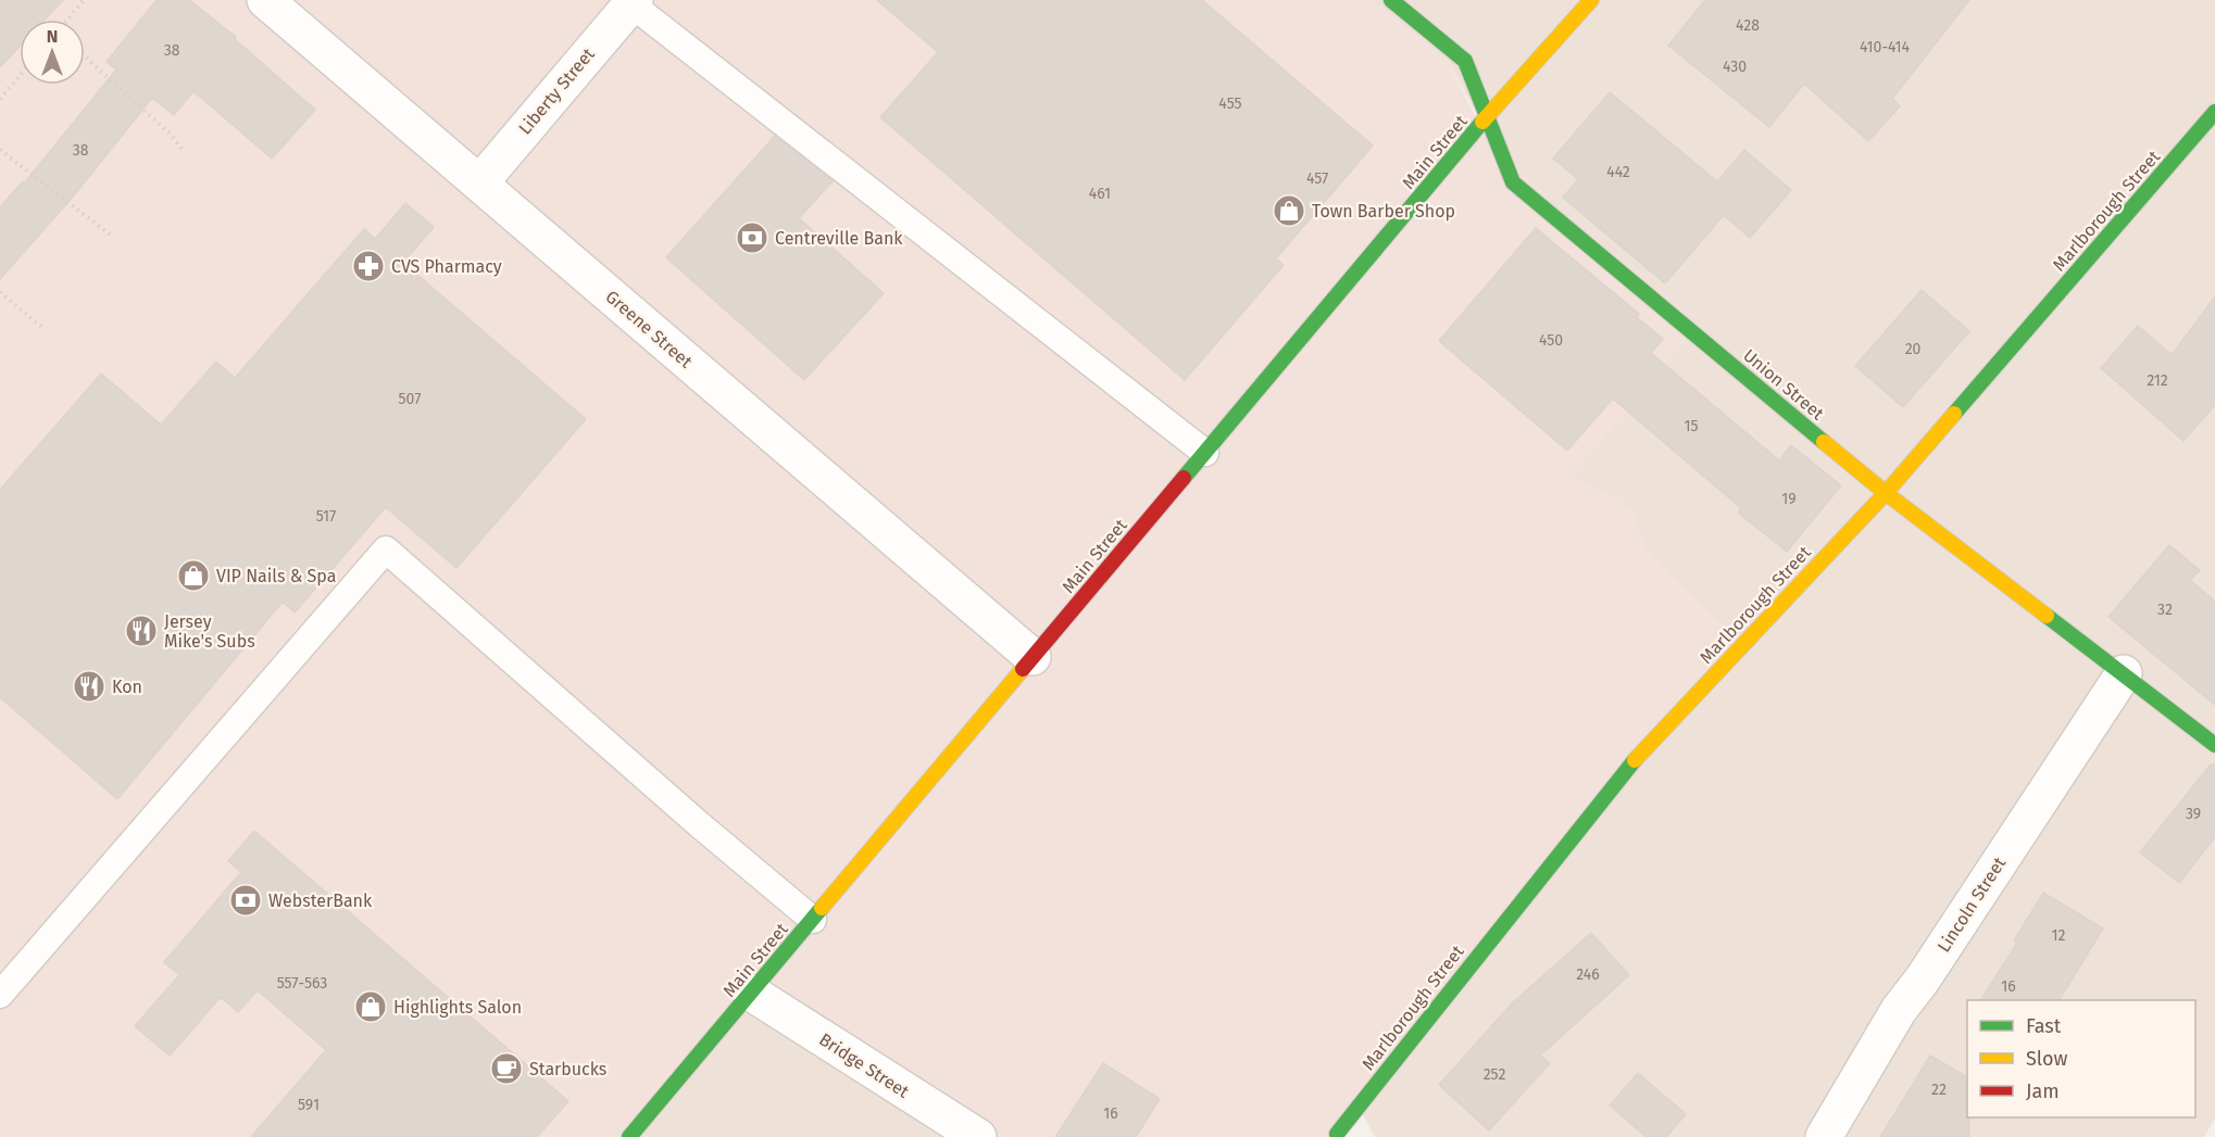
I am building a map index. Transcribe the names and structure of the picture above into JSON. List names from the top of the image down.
{
  "streets": {
    "street": [
      "Liberty Street",
      "Main Street",
      "Marlborough Street",
      "Greene Street",
      "Union Street",
      "Lincoln Street",
      "Bridge Street"
    ]
  },
  "crossings": [
    ["Liberty Street", "Greene Street"],
    ["Main Street", "Greene Street"],
    ["Main Street", "Union Street"],
    ["Main Street", "Bridge Street"],
    ["Marlborough Street", "Union Street"],
    ["Union Street", "Lincoln Street"]
  ],
  "places": {
    "shop": ["Town Barber Shop", "VIP Nails & Spa", "Highlights Salon"],
    "bank": ["Centreville Bank", "WebsterBank"],
    "pharmacy": ["CVS Pharmacy"],
    "restaurant": ["Jersey Mike's Subs", "Kon"],
    "cafe": ["Starbucks"]
  },
  "house_numbers": [
    "428",
    "410-414",
    "38",
    "430",
    "455",
    "38",
    "442",
    "457",
    "461",
    "450",
    "20",
    "212",
    "507",
    "15",
    "19",
    "517",
    "32",
    "39",
    "12",
    "246",
    "557-563",
    "16",
    "252",
    "22",
    "591",
    "16"
  ],
  "legend": ["Fast", "Slow", "Jam"],
  "north": "top"
}
